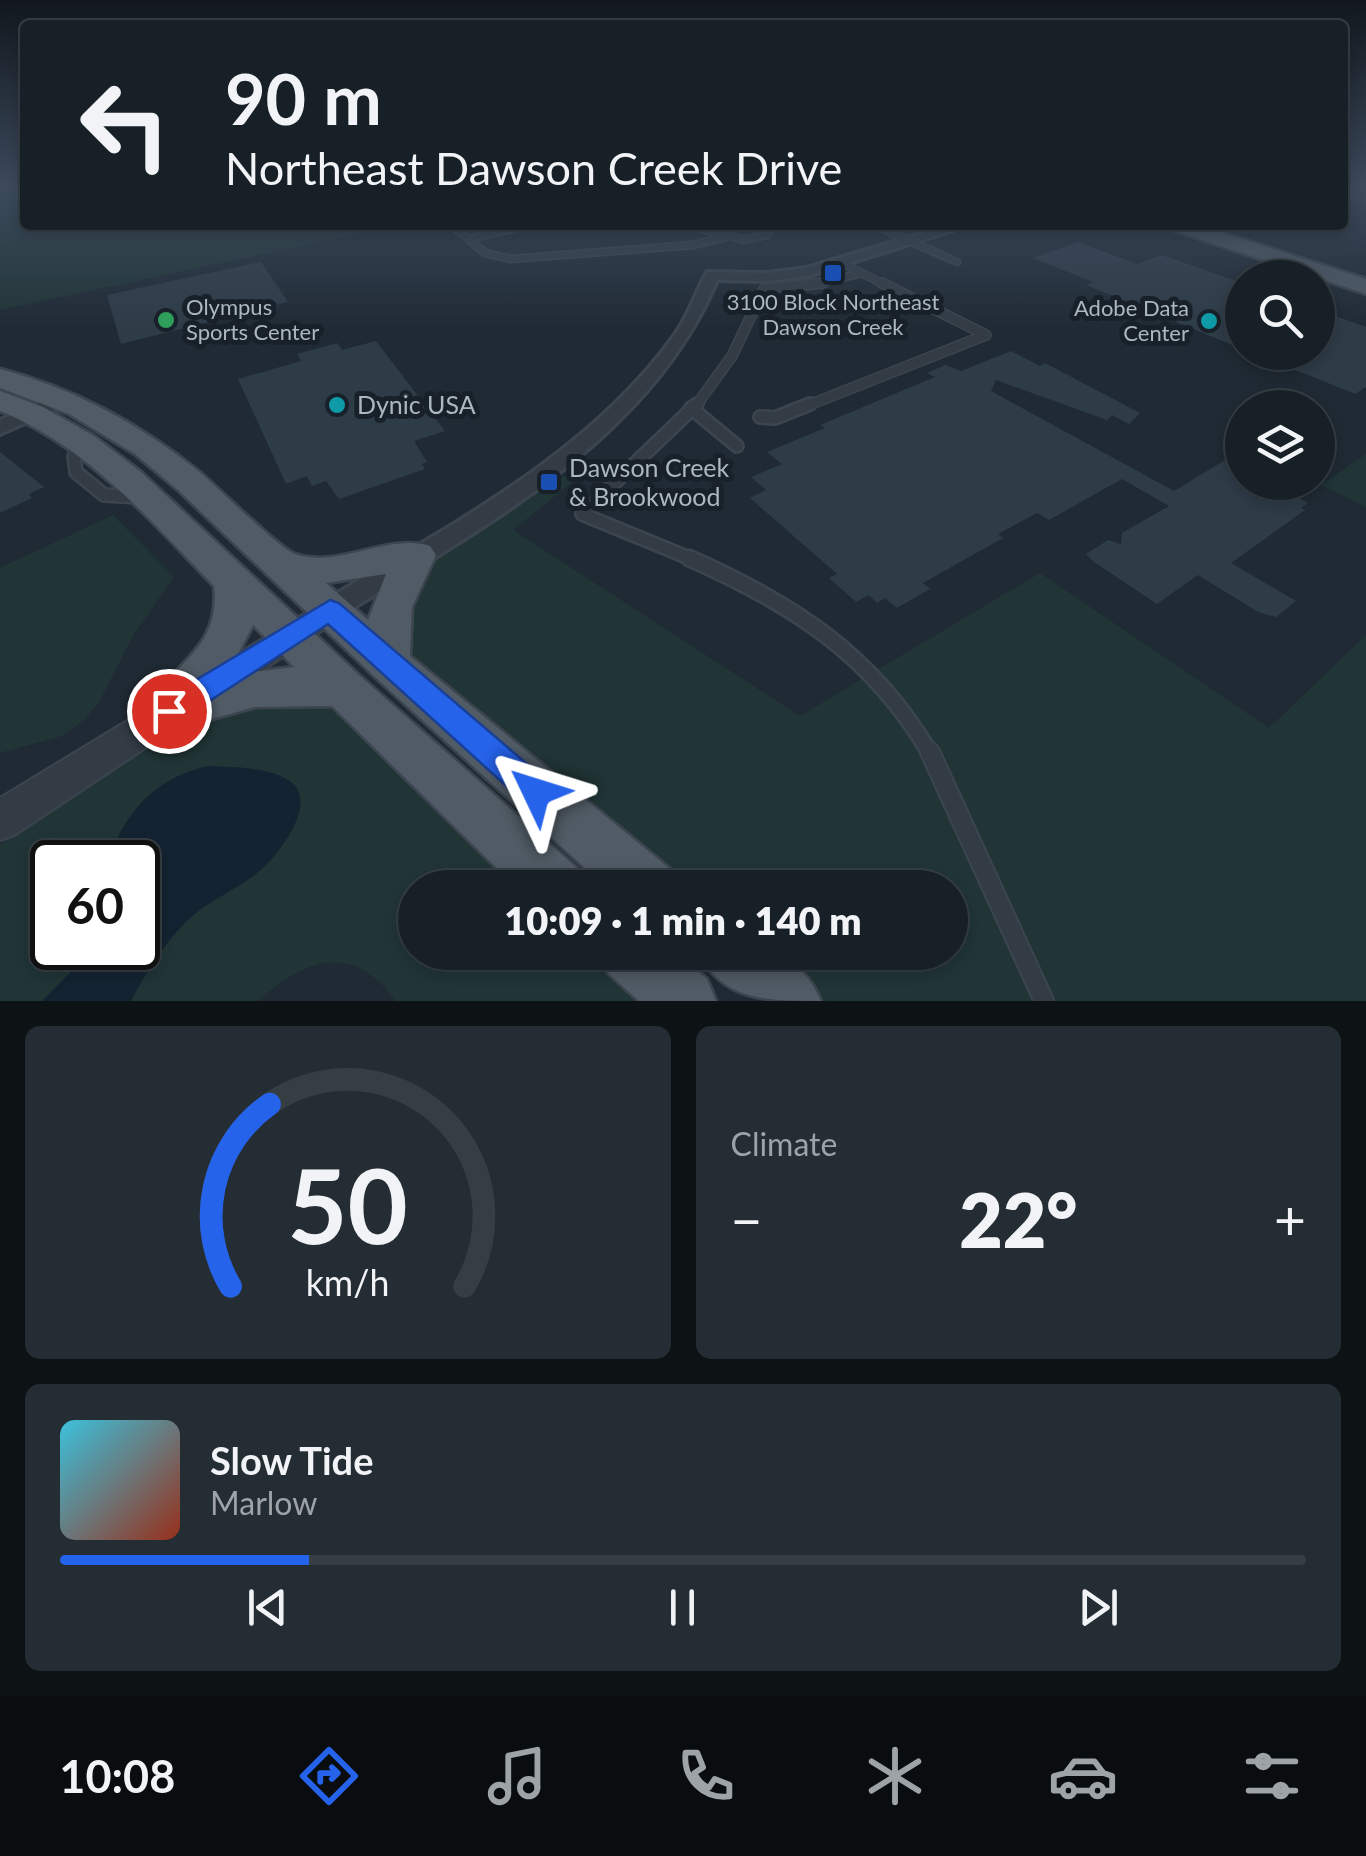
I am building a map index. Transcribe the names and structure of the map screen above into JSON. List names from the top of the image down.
{
  "places": {
    "transit": ["3100 Block Northeast Dawson Creek", "Dawson Creek & Brookwood"],
    "other": ["Olympus Sports Center", "Adobe Data Center", "Dynic USA"]
  },
  "page": {
    "turn": ["90 m", "Northeast Dawson Creek Drive"],
    "limit": "60",
    "trip": "10:09 · 1 min · 140 m",
    "tile": "Climate",
    "heat": ["−", "22°", "+"],
    "song": ["Slow Tide", "Marlow"],
    "tabs": "10:08",
    "gauge": ["50", "km/h"]
  }
}
